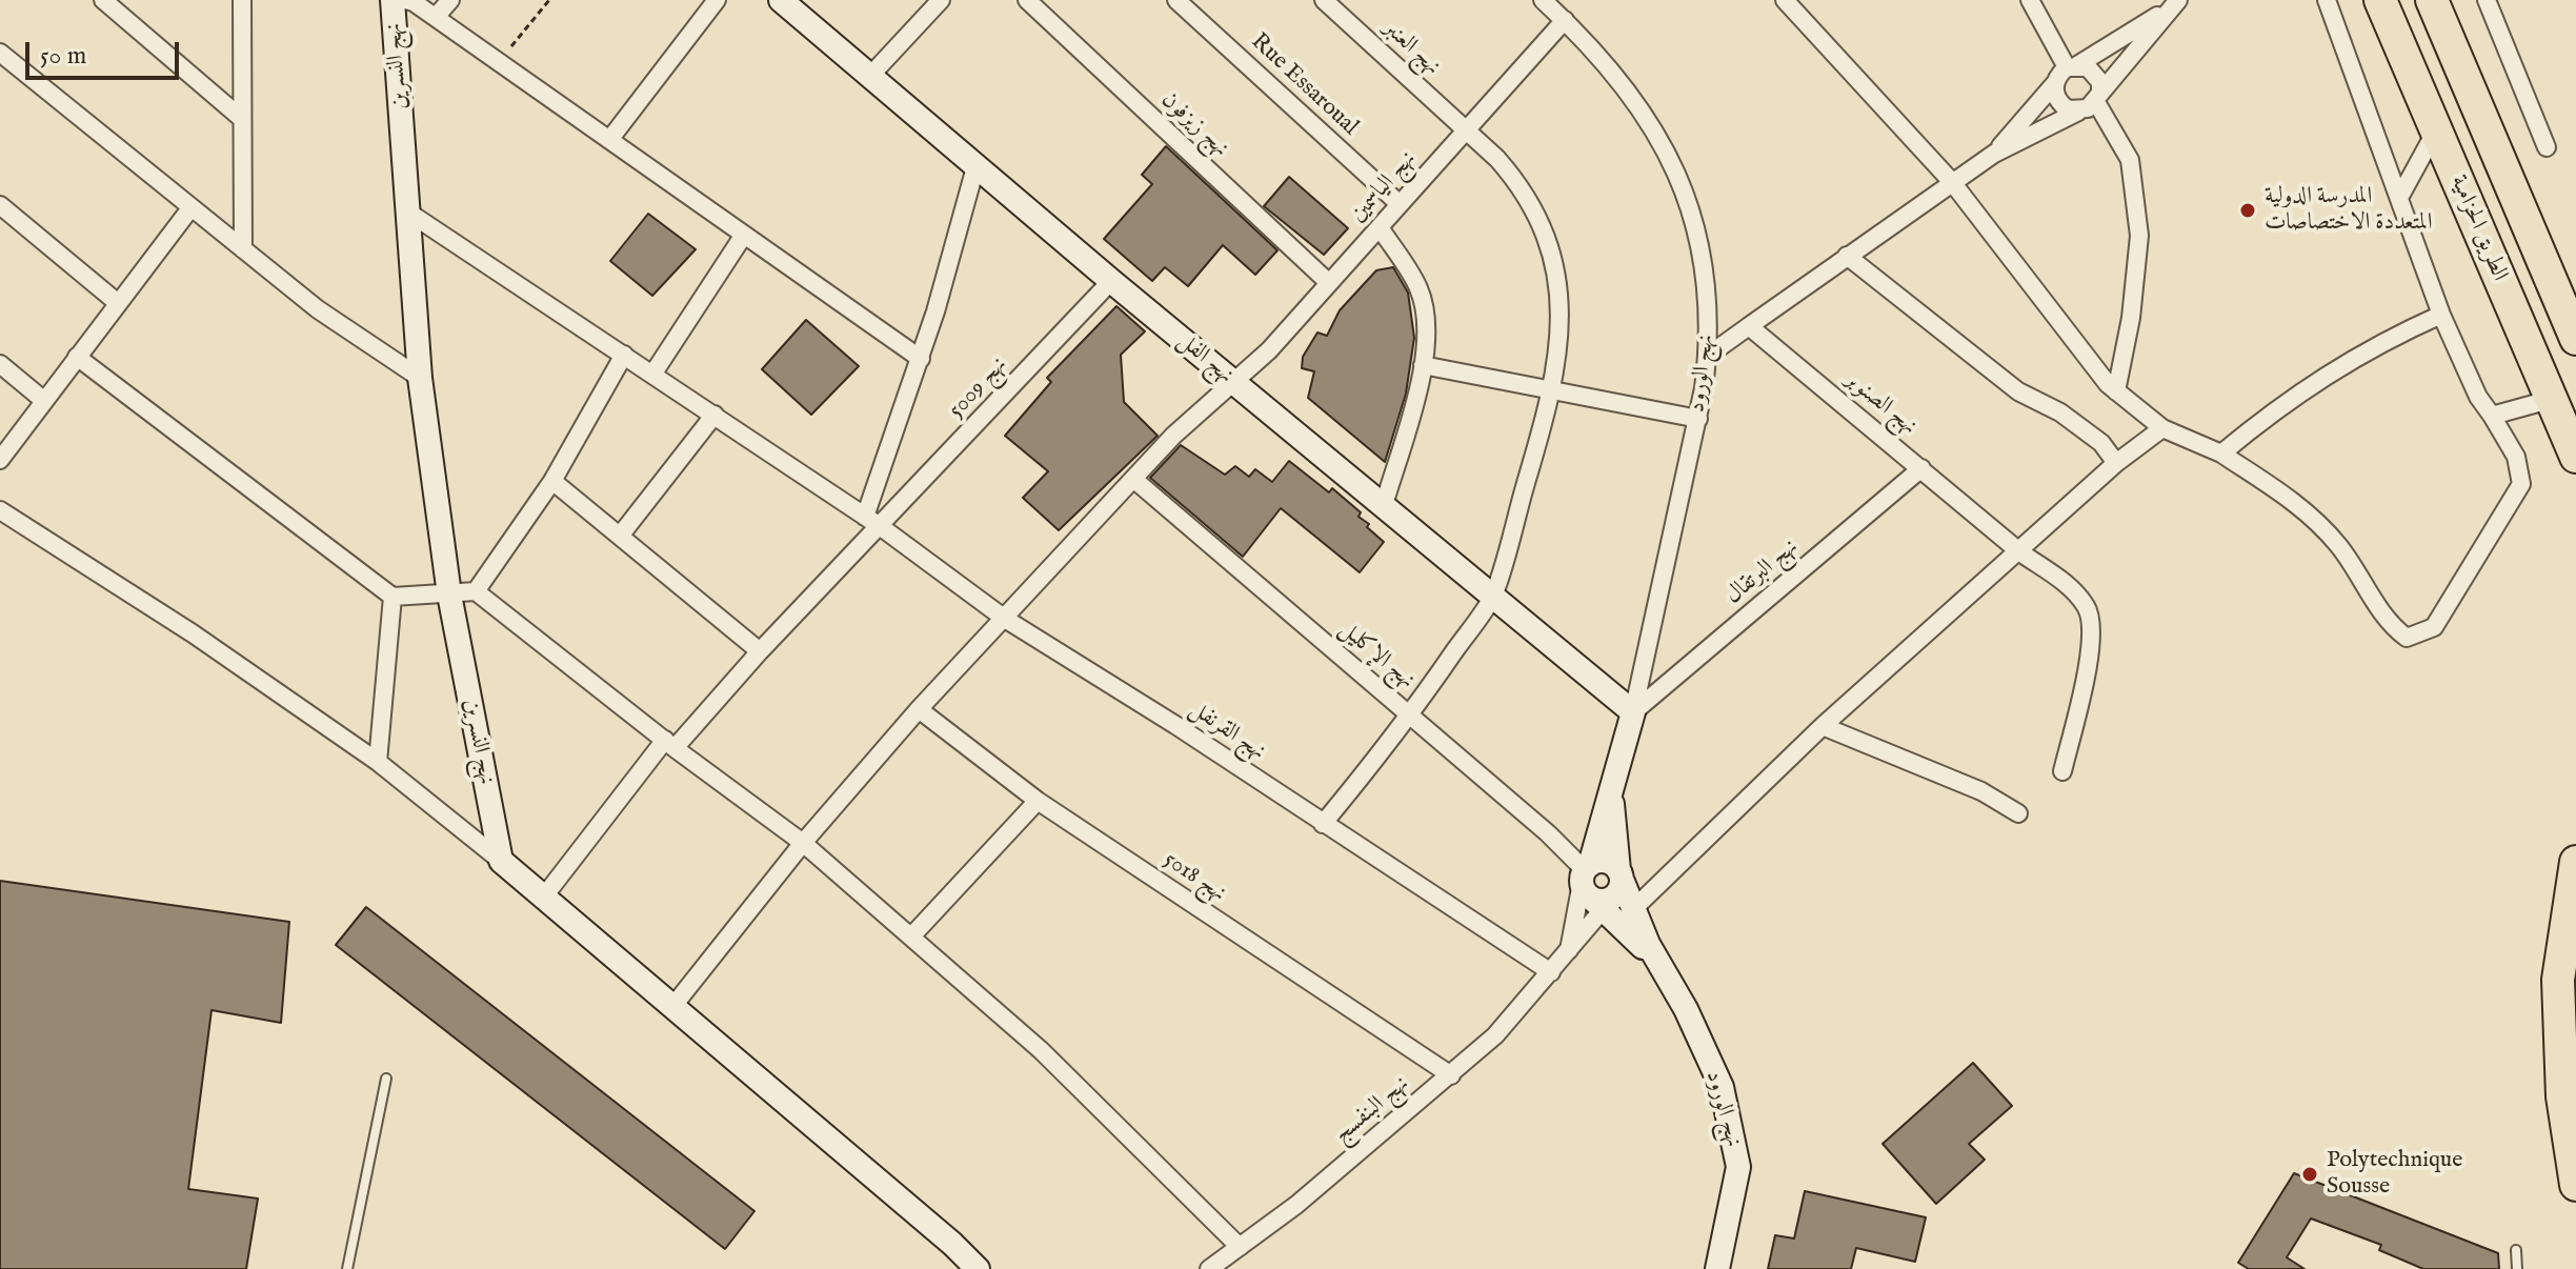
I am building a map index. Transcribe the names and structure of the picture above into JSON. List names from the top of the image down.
{
  "streets": {
    "highway": ["الطريق الحزامية"],
    "street": [
      "نهج العنبر",
      "نهج النسرين",
      "Rue Essaroual",
      "نهج زيزفون",
      "نهج الياسمين",
      "نهج الفل",
      "نهج الورود",
      "نهج 5009",
      "نهج الصنوبر",
      "نهج البرتقال",
      "نهج الإكليل",
      "نهج القرنفل",
      "نهج 5018",
      "نهج البنفسج"
    ]
  },
  "crossings": [
    ["نهج العنبر", "نهج الياسمين"],
    ["نهج العنبر", "نهج الفل"],
    ["نهج العنبر", "نهج الإكليل"],
    ["نهج العنبر", "نهج القرنفل"],
    ["نهج النسرين", "نهج القرنفل"],
    ["Rue Essaroual", "نهج الياسمين"],
    ["نهج زيزفون", "نهج الياسمين"],
    ["نهج الياسمين", "نهج الفل"],
    ["نهج الياسمين", "نهج الورود"],
    ["نهج الياسمين", "نهج الإكليل"],
    ["نهج الياسمين", "نهج القرنفل"],
    ["نهج الياسمين", "نهج 5018"],
    ["نهج الفل", "نهج الورود"],
    ["نهج الفل", "نهج 5009"],
    ["نهج الفل", "نهج البرتقال"],
    ["نهج الورود", "نهج البرتقال"],
    ["نهج الورود", "نهج الإكليل"],
    ["نهج الورود", "نهج البنفسج"],
    ["نهج 5009", "نهج القرنفل"],
    ["نهج الصنوبر", "نهج البرتقال"],
    ["نهج الصنوبر", "نهج البنفسج"],
    ["نهج الإكليل", "نهج البنفسج"],
    ["نهج القرنفل", "نهج البنفسج"],
    ["نهج 5018", "نهج البنفسج"]
  ],
  "places": ["المدرسة الدولية المتعددة الاختصاصات", "Polytechnique Sousse"],
  "scale_bar": "50 m"
}
